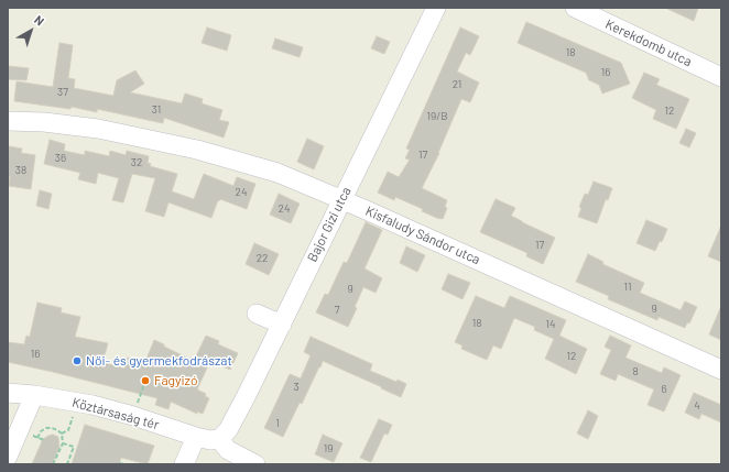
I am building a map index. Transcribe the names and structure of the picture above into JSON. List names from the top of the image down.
{
  "streets": {
    "street": [
      "Kerekdomb utca",
      "Bajor Gizi utca",
      "Kisfaludy Sándor utca",
      "Köztársaság tér"
    ]
  },
  "crossings": [
    ["Bajor Gizi utca", "Kisfaludy Sándor utca"],
    ["Bajor Gizi utca", "Köztársaság tér"]
  ],
  "places": ["Női- és gyermekfodrászat", "Fagyizó"],
  "house_numbers": [
    "18",
    "16",
    "21",
    "37",
    "31",
    "12",
    "19/B",
    "17",
    "36",
    "32",
    "38",
    "24",
    "24",
    "17",
    "22",
    "11",
    "9",
    "9",
    "7",
    "18",
    "14",
    "16",
    "12",
    "8",
    "3",
    "6",
    "4",
    "1",
    "19"
  ],
  "north": "top right"
}
